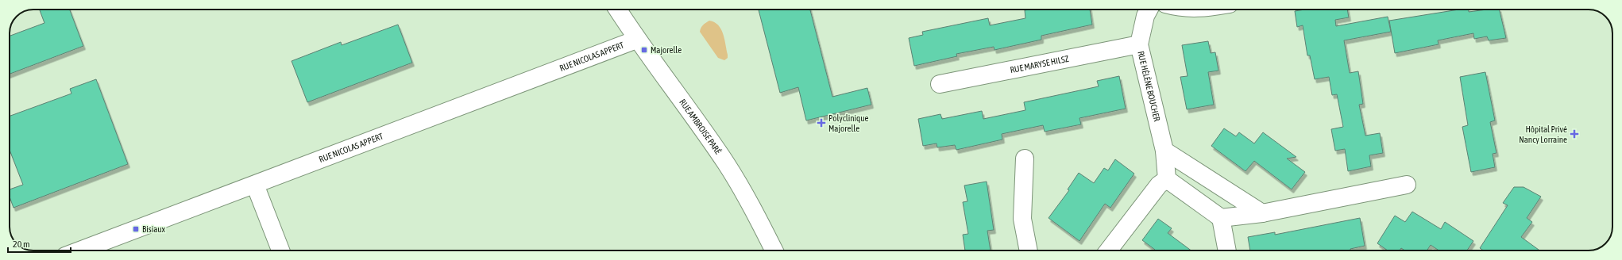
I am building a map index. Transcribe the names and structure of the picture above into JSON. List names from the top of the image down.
{
  "streets": {
    "street": [
      "RUE NICOLAS APPERT",
      "RUE MARYSE HILSZ",
      "RUE HÉLÈNE BOUCHER",
      "RUE AMBROISE PARÉ"
    ]
  },
  "crossings": [
    ["RUE NICOLAS APPERT", "RUE AMBROISE PARÉ"],
    ["RUE MARYSE HILSZ", "RUE HÉLÈNE BOUCHER"]
  ],
  "places": {
    "transit": ["Majorelle", "Bisiaux"],
    "health": ["Polyclinique Majorelle", "Hôpital Privé Nancy Lorraine"]
  },
  "scale_bar": "20 m"
}
